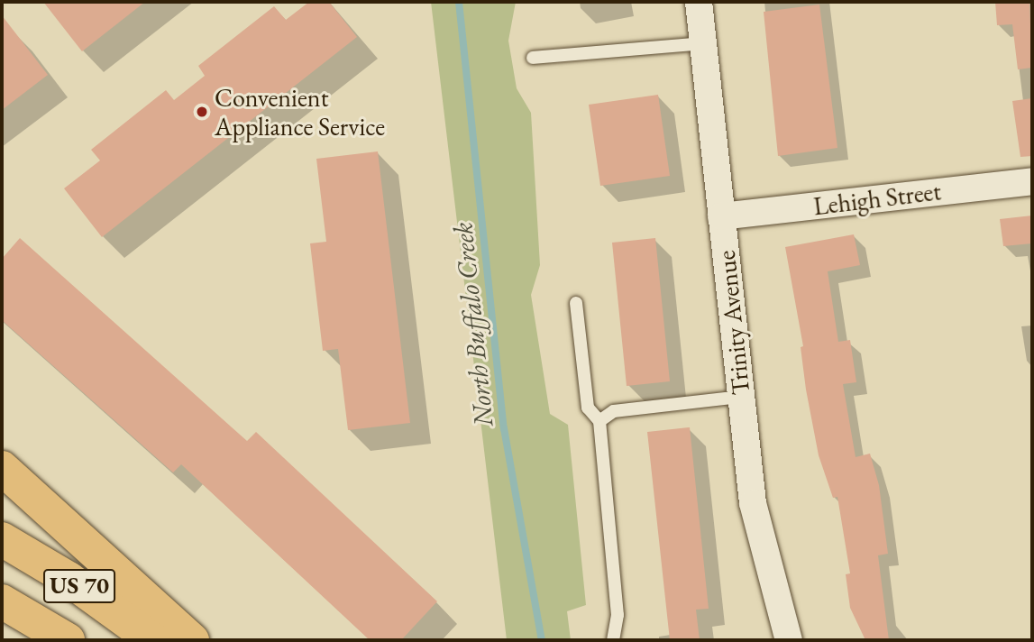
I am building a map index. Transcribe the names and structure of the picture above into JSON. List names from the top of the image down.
{
  "streets": {
    "highway": ["US 70"],
    "street": ["Lehigh Street", "Trinity Avenue"]
  },
  "crossings": [
    ["Lehigh Street", "Trinity Avenue"]
  ],
  "water": ["North Buffalo Creek"],
  "places": ["Convenient Appliance Service"]
}
